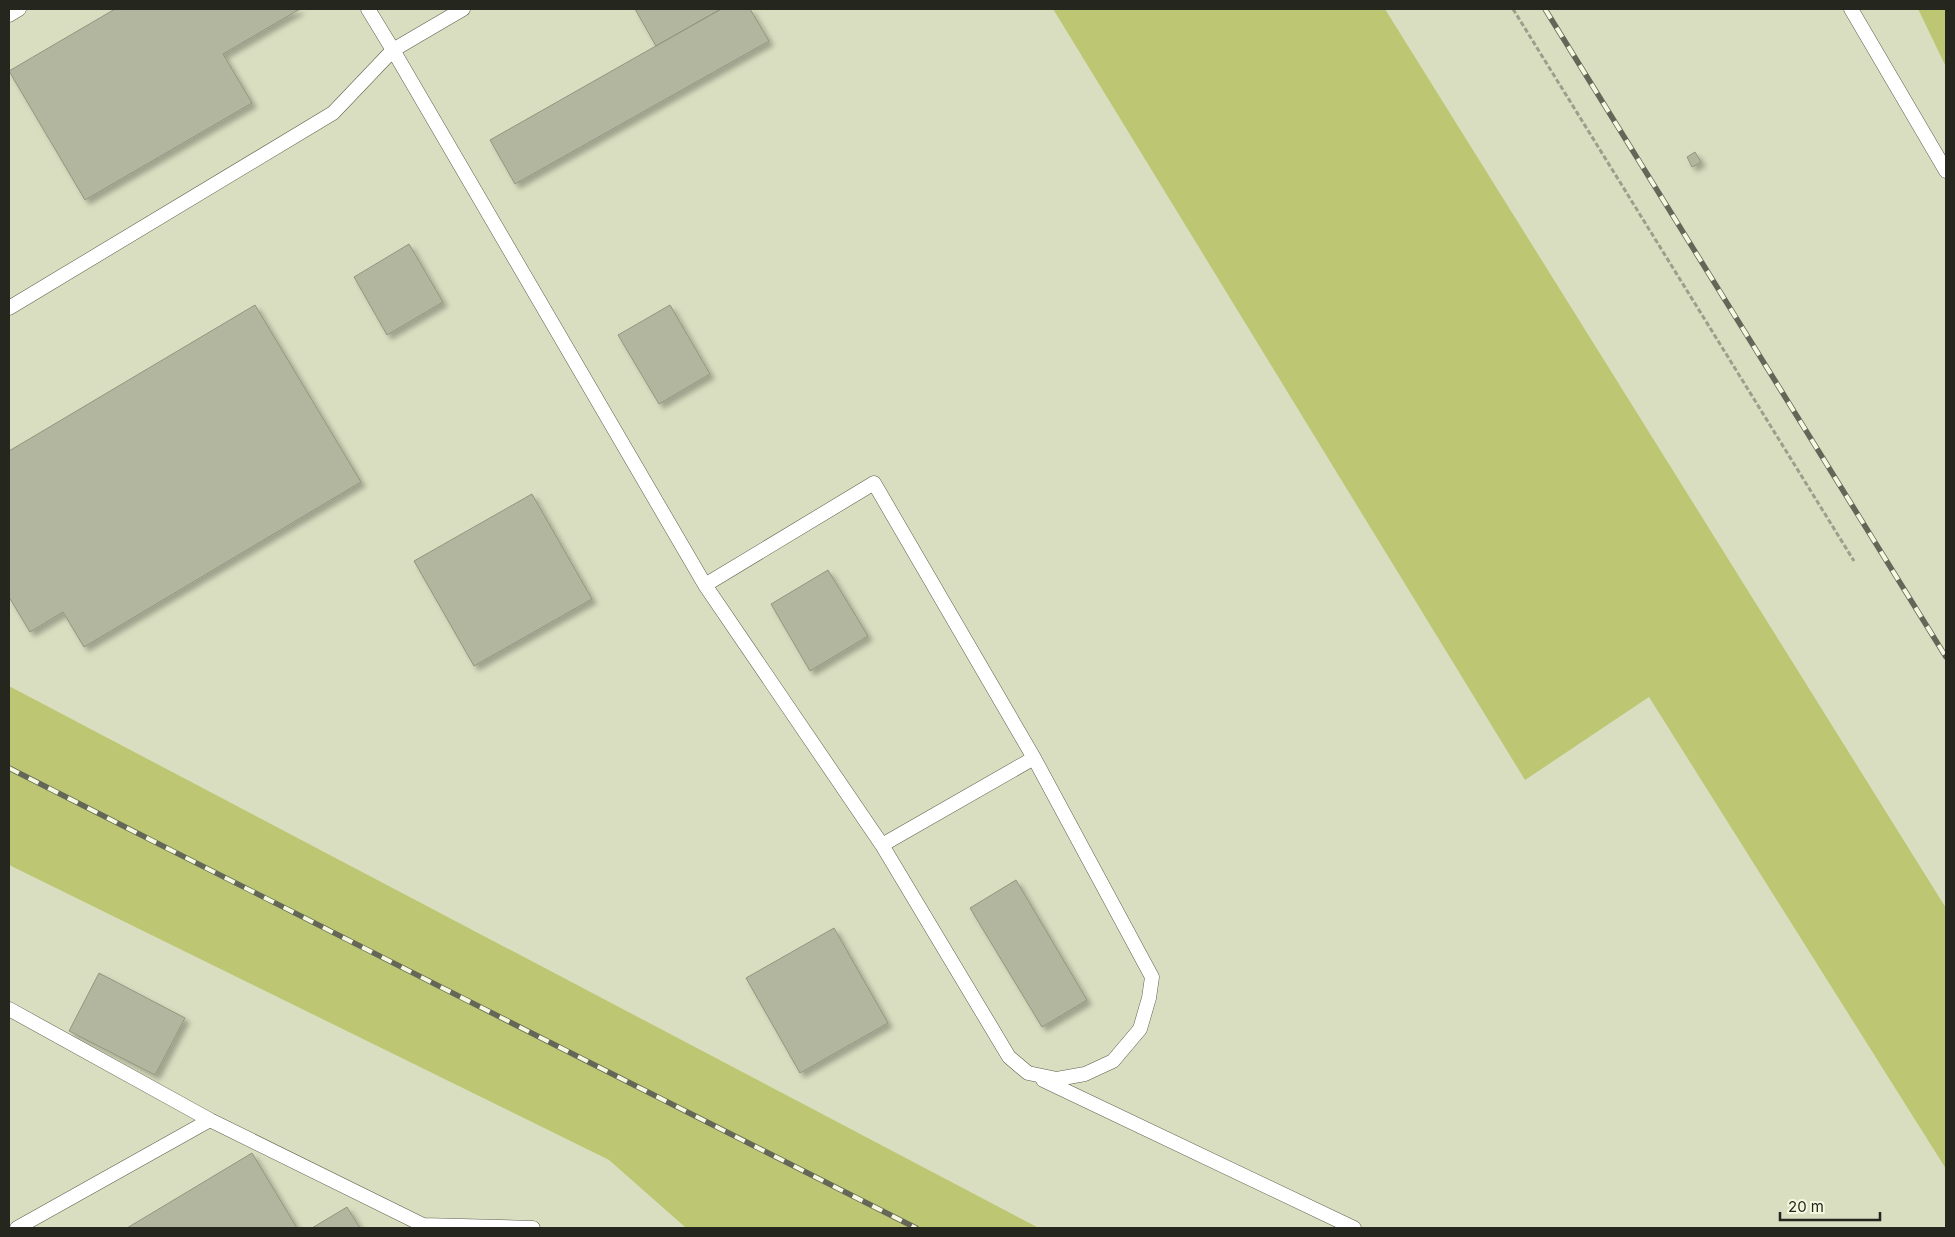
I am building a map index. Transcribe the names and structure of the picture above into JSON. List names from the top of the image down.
{
  "scale_bar": "20 m"
}
